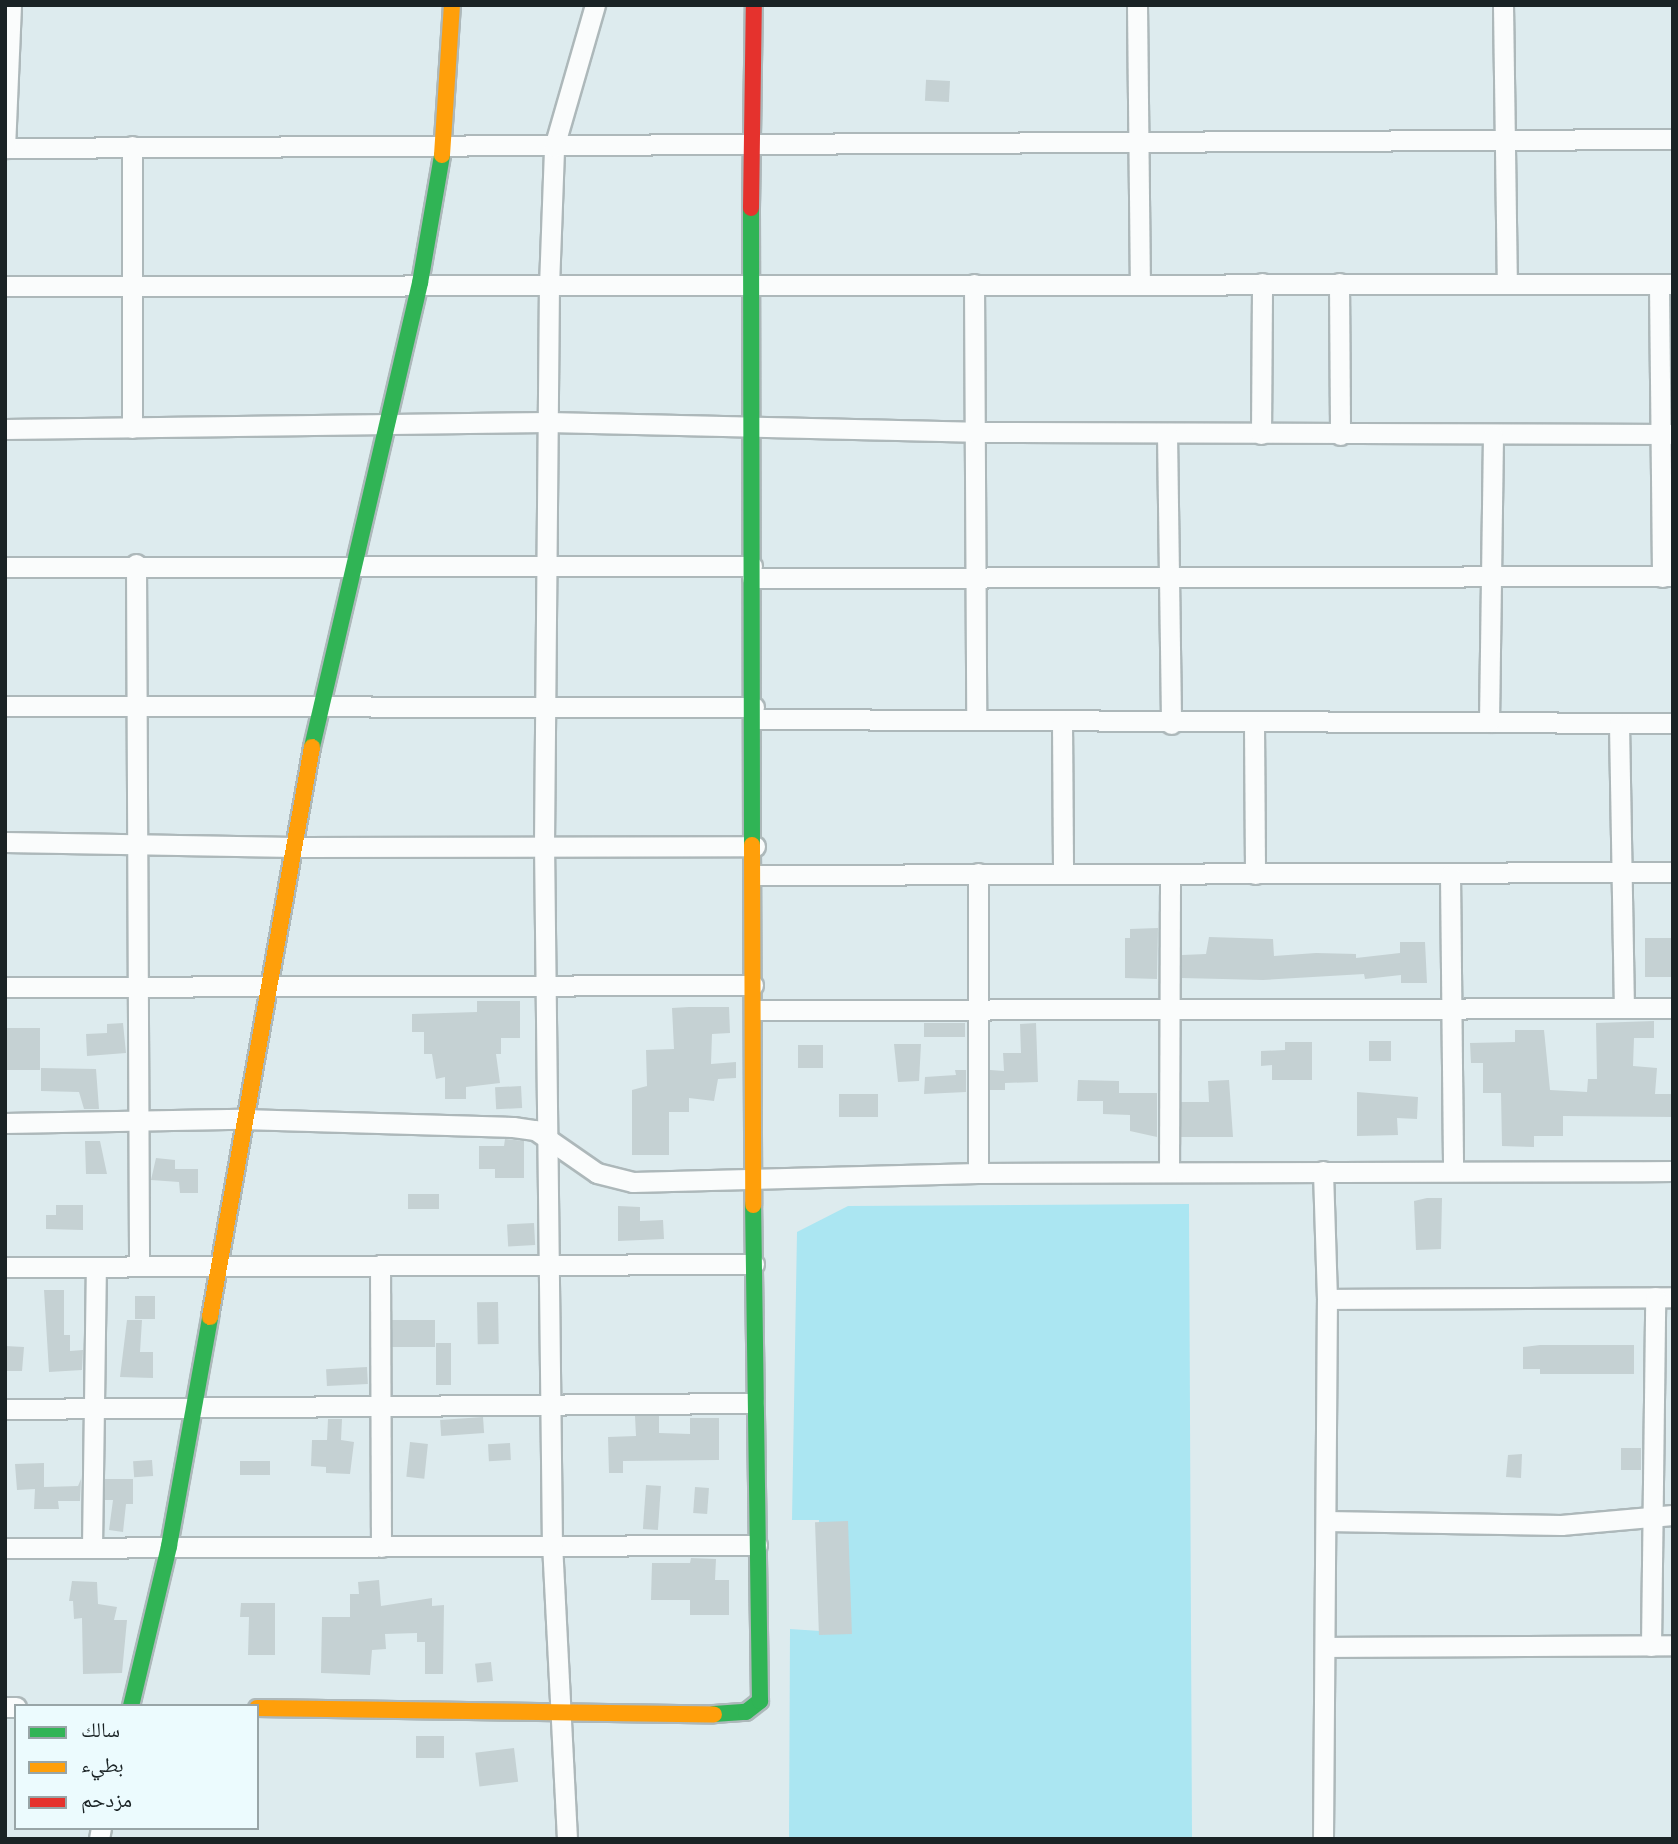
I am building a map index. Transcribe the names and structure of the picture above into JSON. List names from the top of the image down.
{
  "legend": ["سالك", "بطيء", "مزدحم"]
}
